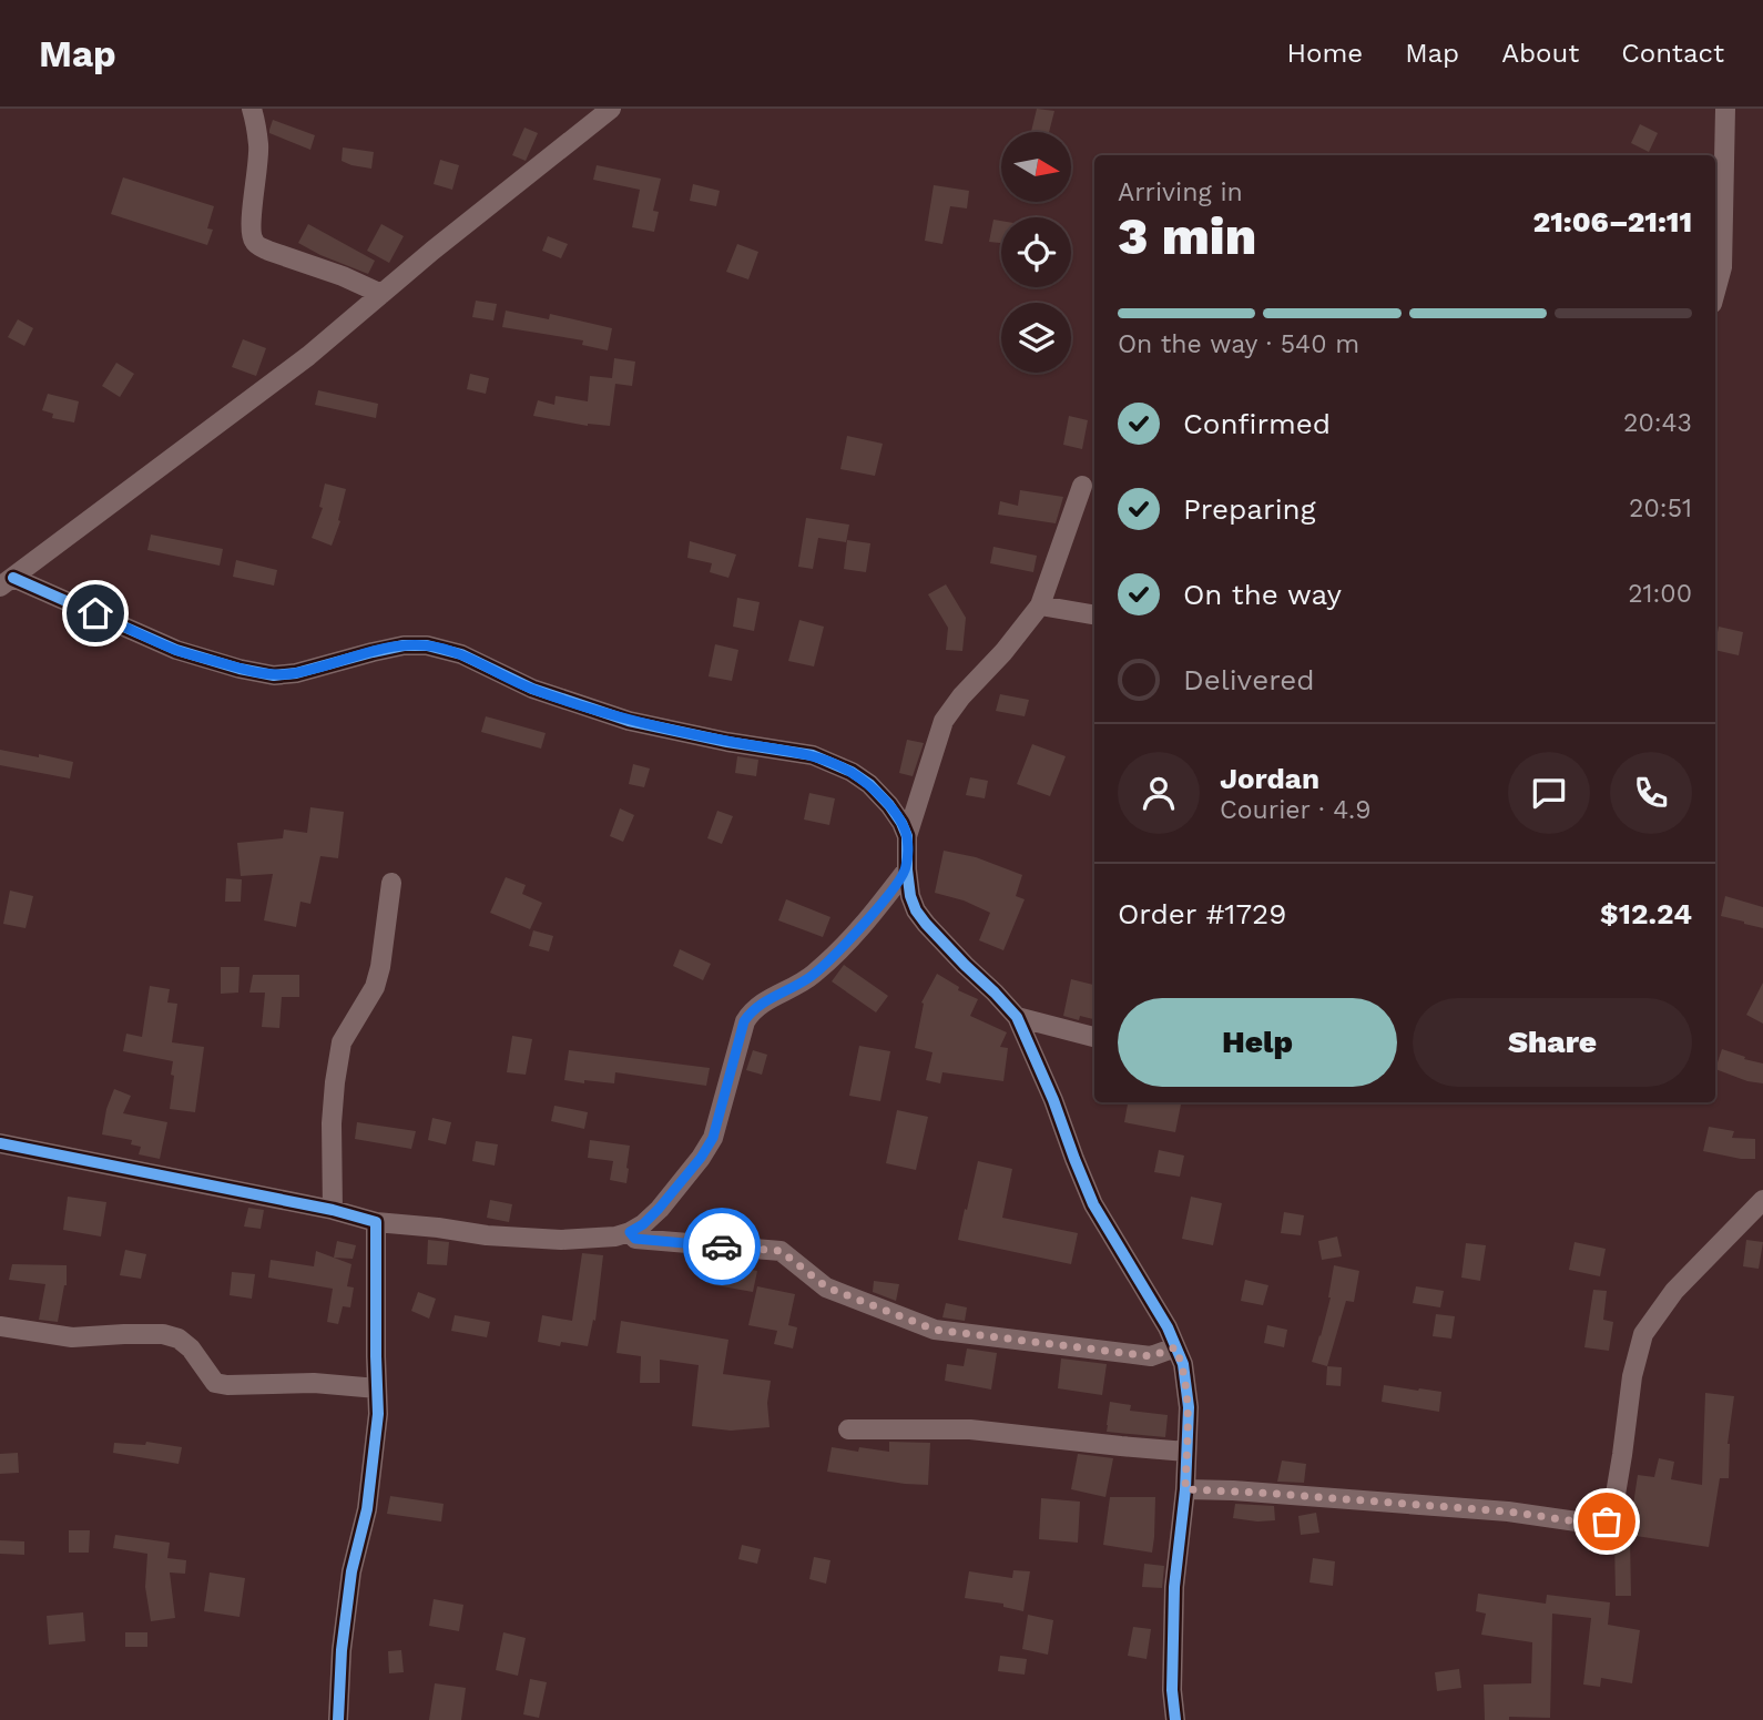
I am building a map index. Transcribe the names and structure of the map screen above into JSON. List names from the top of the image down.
{
  "north": "right",
  "page": {
    "header": "Map",
    "nav": [
      "Home",
      "Map",
      "About",
      "Contact"
    ],
    "heading": ["3 min", "Arriving in", "21:06–21:11"],
    "panel": [
      "Jordan",
      "Courier · 4.9",
      "Order #1729",
      "$12.24"
    ],
    "bar": "On the way · 540 m",
    "list": [
      ["Confirmed", "20:43"],
      ["Preparing", "20:51"],
      ["On the way", "21:00"],
      "Delivered"
    ],
    "buttons": ["Help", "Share"]
  }
}
